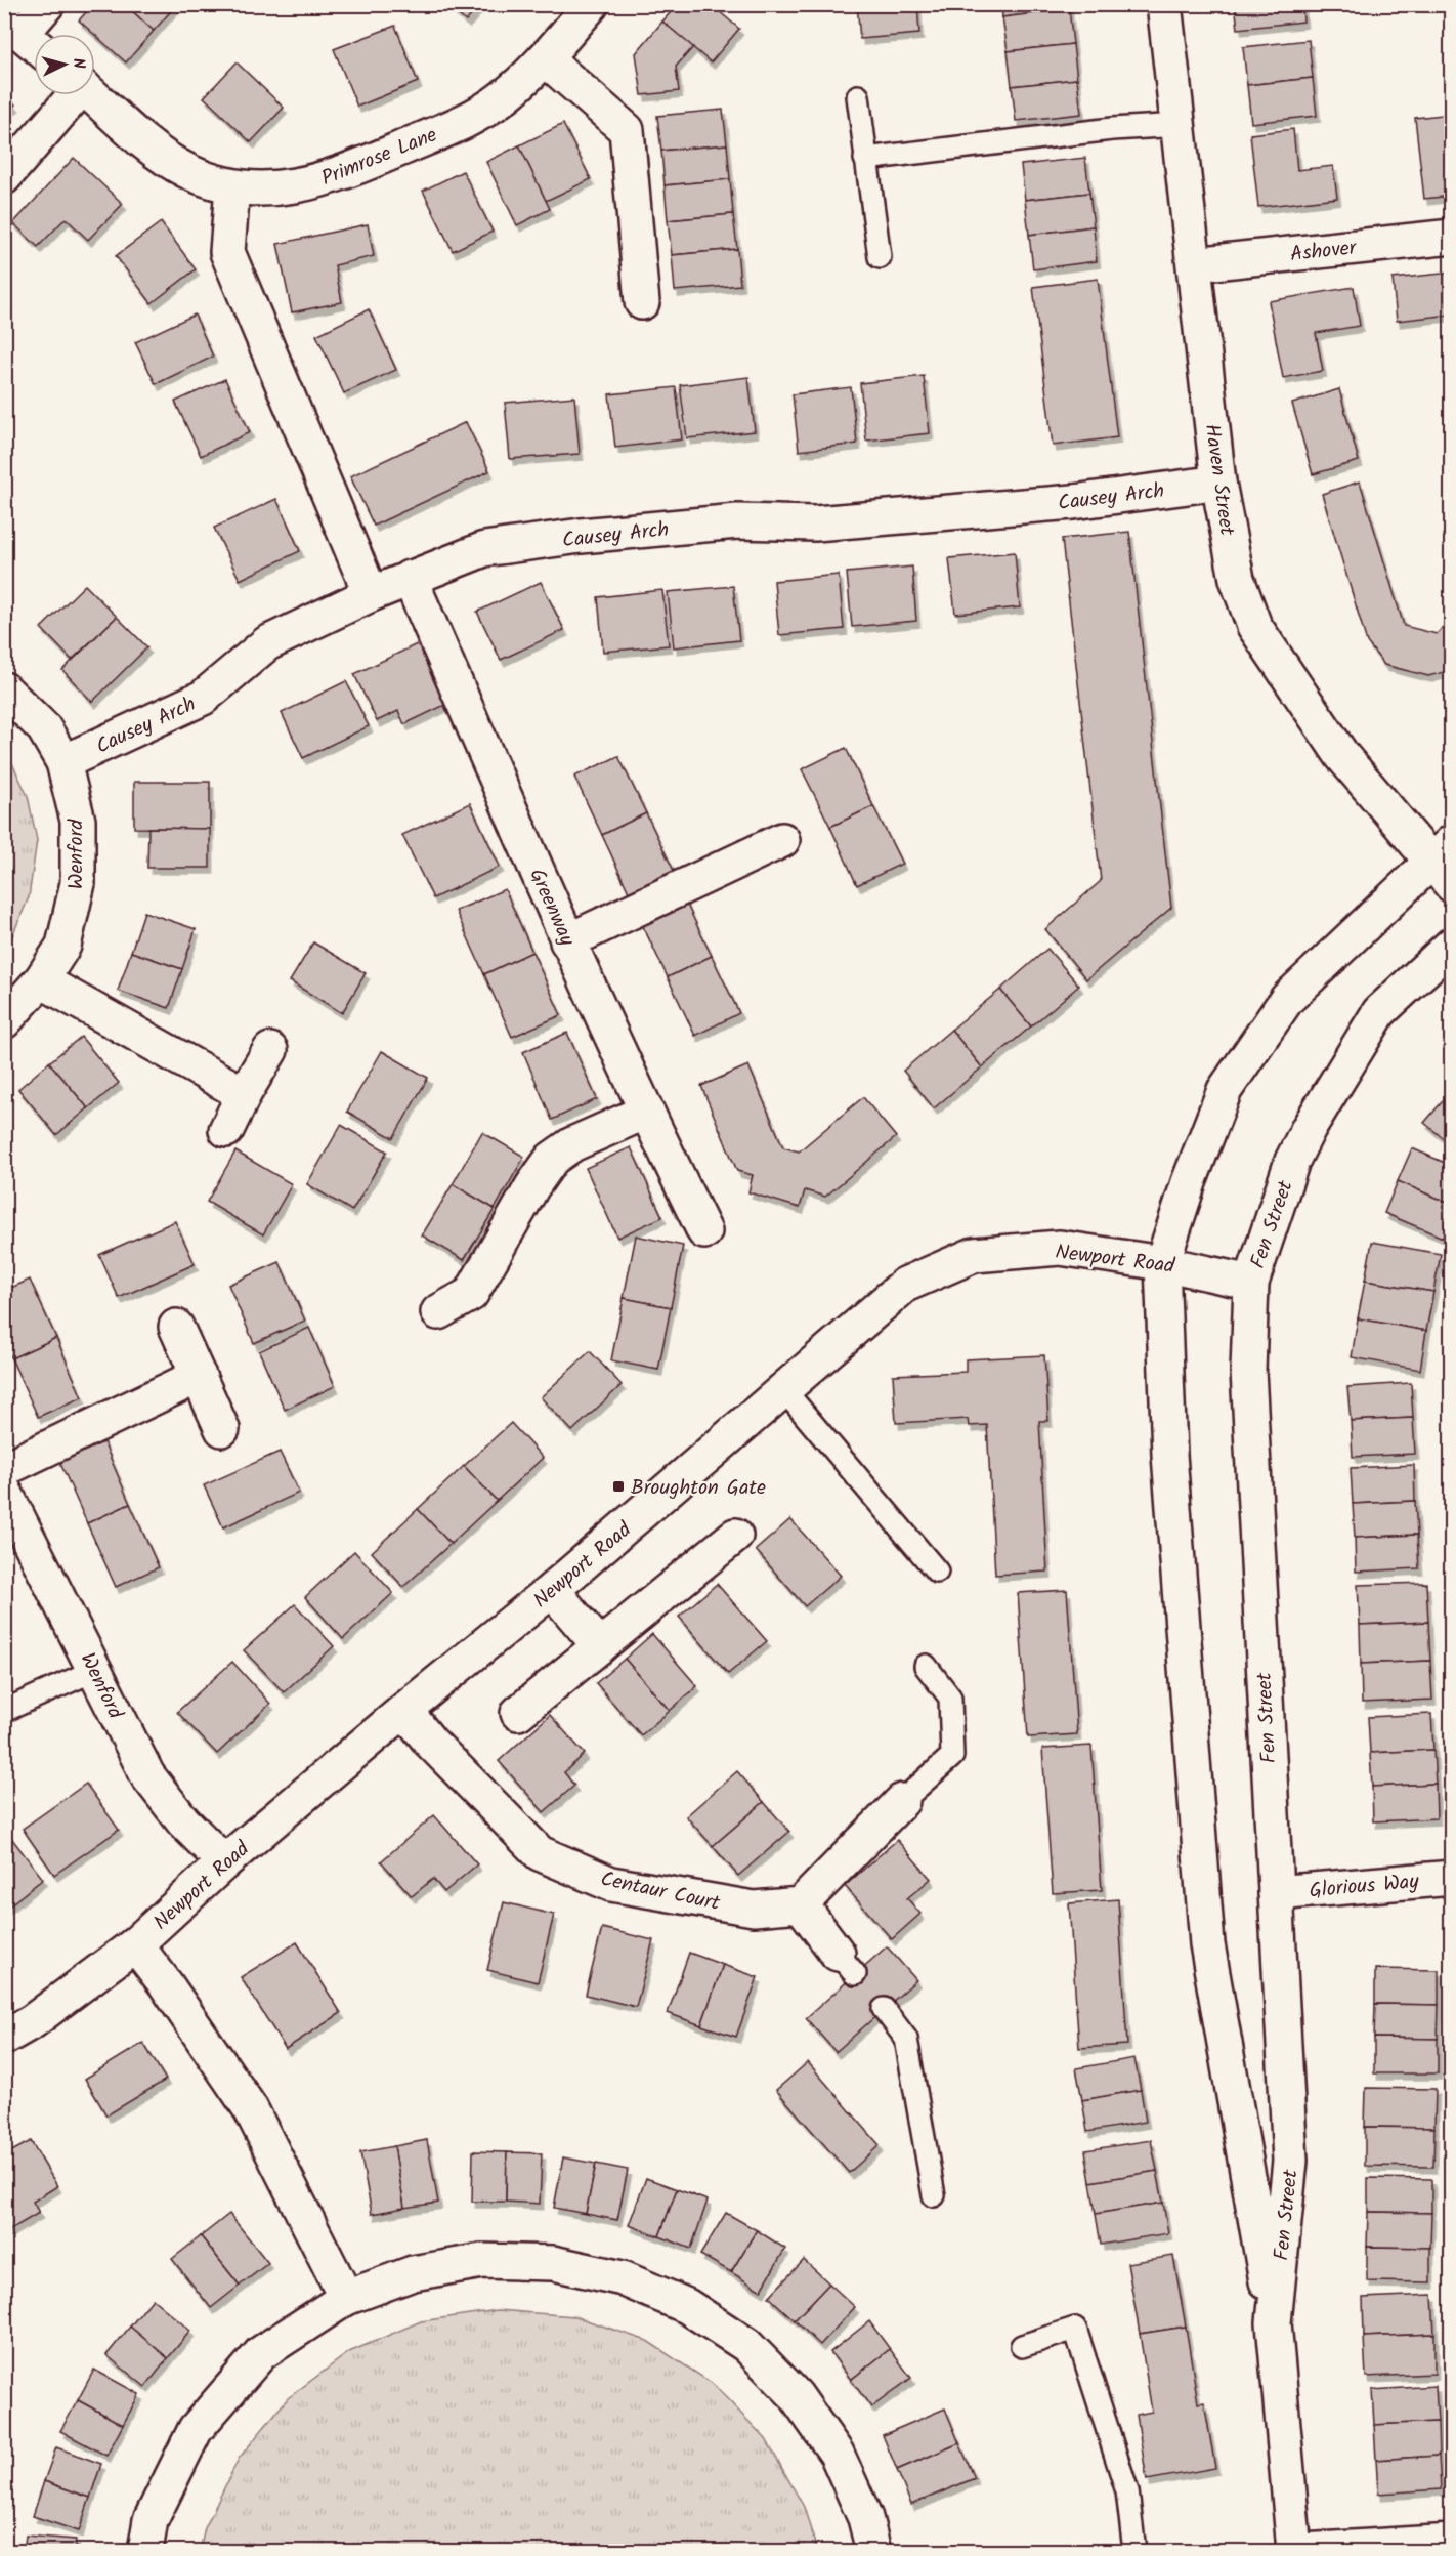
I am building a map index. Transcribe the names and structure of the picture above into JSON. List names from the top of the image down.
{
  "streets": {
    "street": [
      "Primrose Lane",
      "Ashover",
      "Haven Street",
      "Causey Arch",
      "Wenford",
      "Greenway",
      "Fen Street",
      "Newport Road",
      "Glorious Way",
      "Centaur Court"
    ]
  },
  "crossings": [
    ["Ashover", "Haven Street"],
    ["Haven Street", "Causey Arch"],
    ["Causey Arch", "Wenford"],
    ["Causey Arch", "Greenway"],
    ["Wenford", "Newport Road"],
    ["Fen Street", "Newport Road"],
    ["Fen Street", "Glorious Way"],
    ["Newport Road", "Centaur Court"]
  ],
  "places": {
    "transit": ["Broughton Gate"]
  },
  "north": "right"
}
